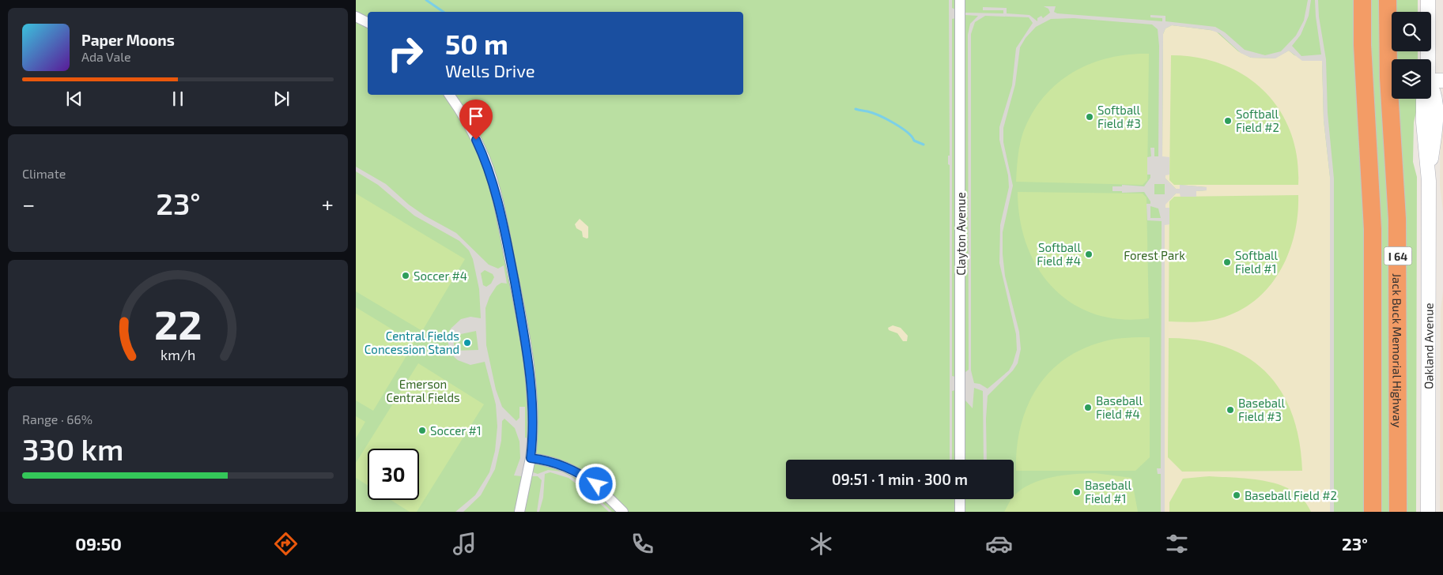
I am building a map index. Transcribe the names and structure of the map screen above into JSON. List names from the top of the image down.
{
  "streets": {
    "highway": ["I 64", "Jack Buck Memorial Highway"],
    "street": ["Clayton Avenue", "Oakland Avenue"]
  },
  "parks": ["Forest Park", "Emerson Central Fields"],
  "places": [
    "Softball Field #3",
    "Softball Field #2",
    "Softball Field #4",
    "Softball Field #1",
    "Soccer #4",
    "Central Fields Concession Stand",
    "Baseball Field #4",
    "Baseball Field #3",
    "Soccer #1",
    "Baseball Field #1",
    "Baseball Field #2"
  ],
  "page": {
    "turn": ["50 m", "Wells Drive"],
    "song": ["Paper Moons", "Ada Vale"],
    "tile": [
      "Climate",
      ["Range · 66%", "330 km"]
    ],
    "heat": ["−", "23°", "+"],
    "limit": "30",
    "trip": "09:51 · 1 min · 300 m",
    "tabs": ["09:50", "23°"],
    "gauge": ["22", "km/h"]
  }
}
